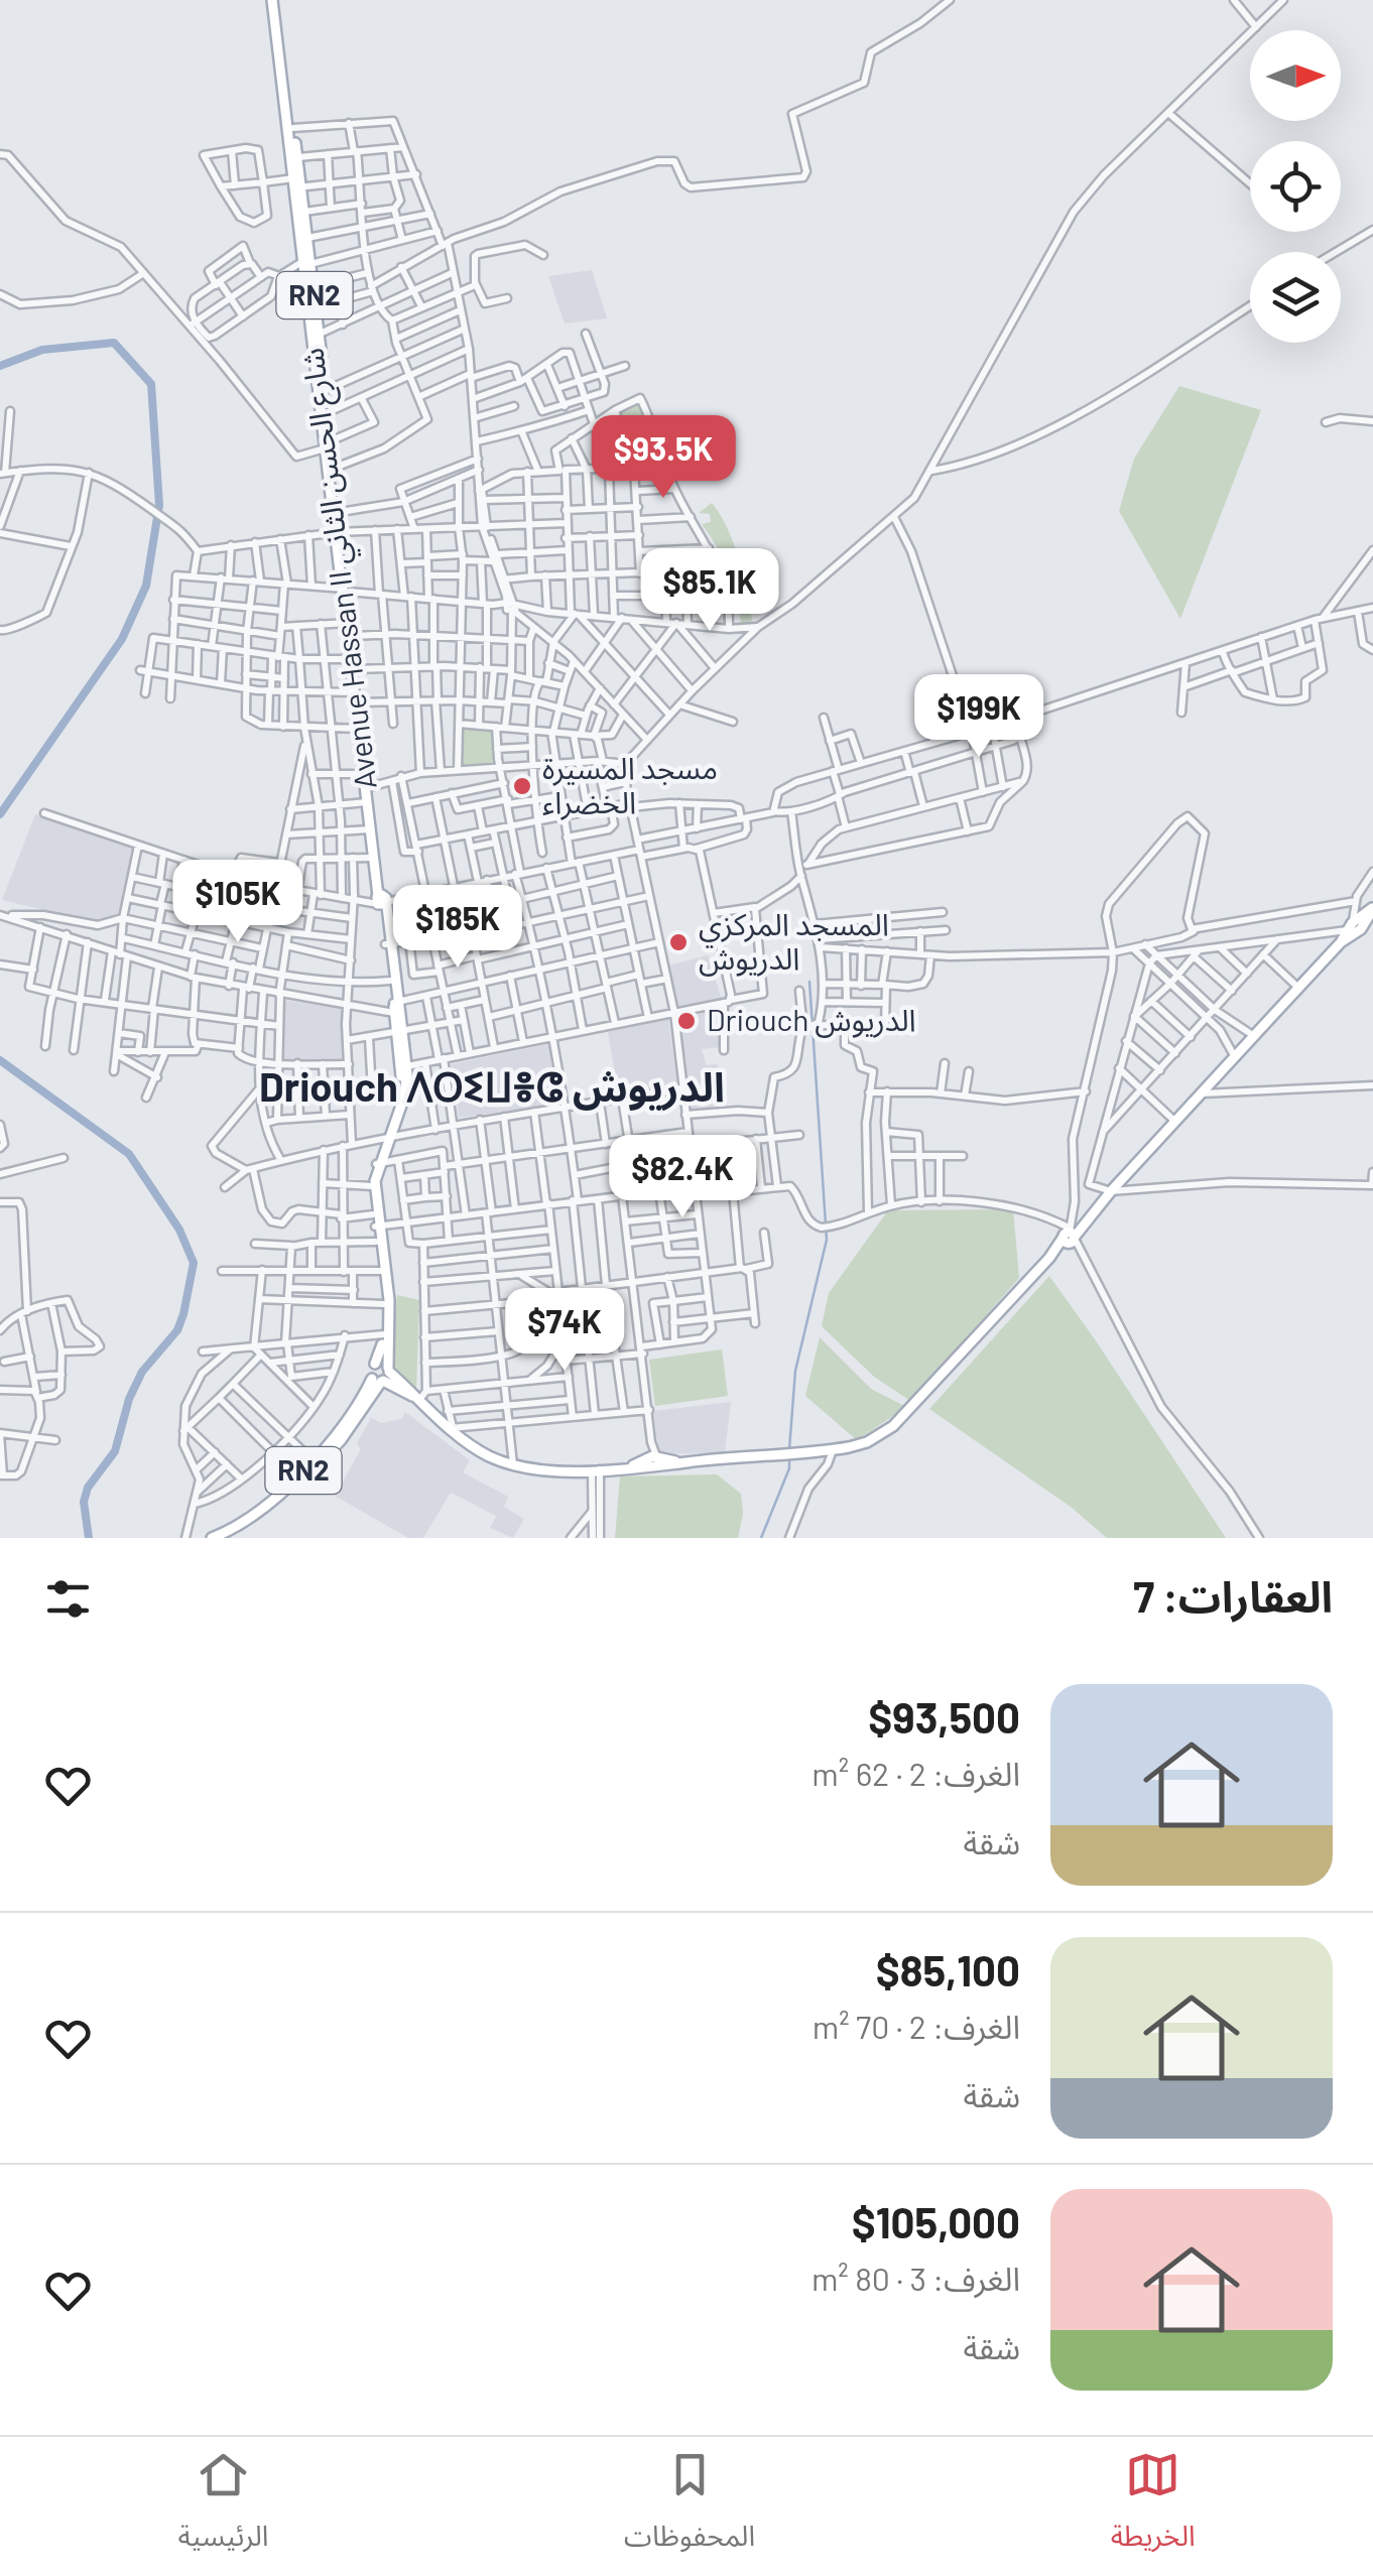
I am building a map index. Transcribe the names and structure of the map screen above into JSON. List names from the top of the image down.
{
  "streets": {
    "main road": ["RN2", "Avenue Hassan II شارع الحسن الثاني"]
  },
  "crossings": [
    ["RN2", "Avenue Hassan II شارع الحسن الثاني"]
  ],
  "districts": ["Driouch ⴷⵔⵉⵡⴻⵛ الدريوش"],
  "places": ["مسجد المسيرة الخضراء", "المسجد المركزي الدريوش", "Driouch الدريوش"],
  "north": "right",
  "page": {
    "price": [
      "$93.5K",
      "$85.1K",
      "$199K",
      "$105K",
      "$185K",
      "$82.4K",
      "$74K"
    ],
    "heading": "العقارات: 7",
    "list": [
      {
        "name": "$93,500",
        "note": "الغرف: 2 · 62 m² · شقة"
      },
      {
        "name": "$85,100",
        "note": "الغرف: 2 · 70 m² · شقة"
      },
      {
        "name": "$105,000",
        "note": "الغرف: 3 · 80 m² · شقة"
      }
    ],
    "tabs": ["الخريطة", "المحفوظات", "الرئيسية"]
  }
}
